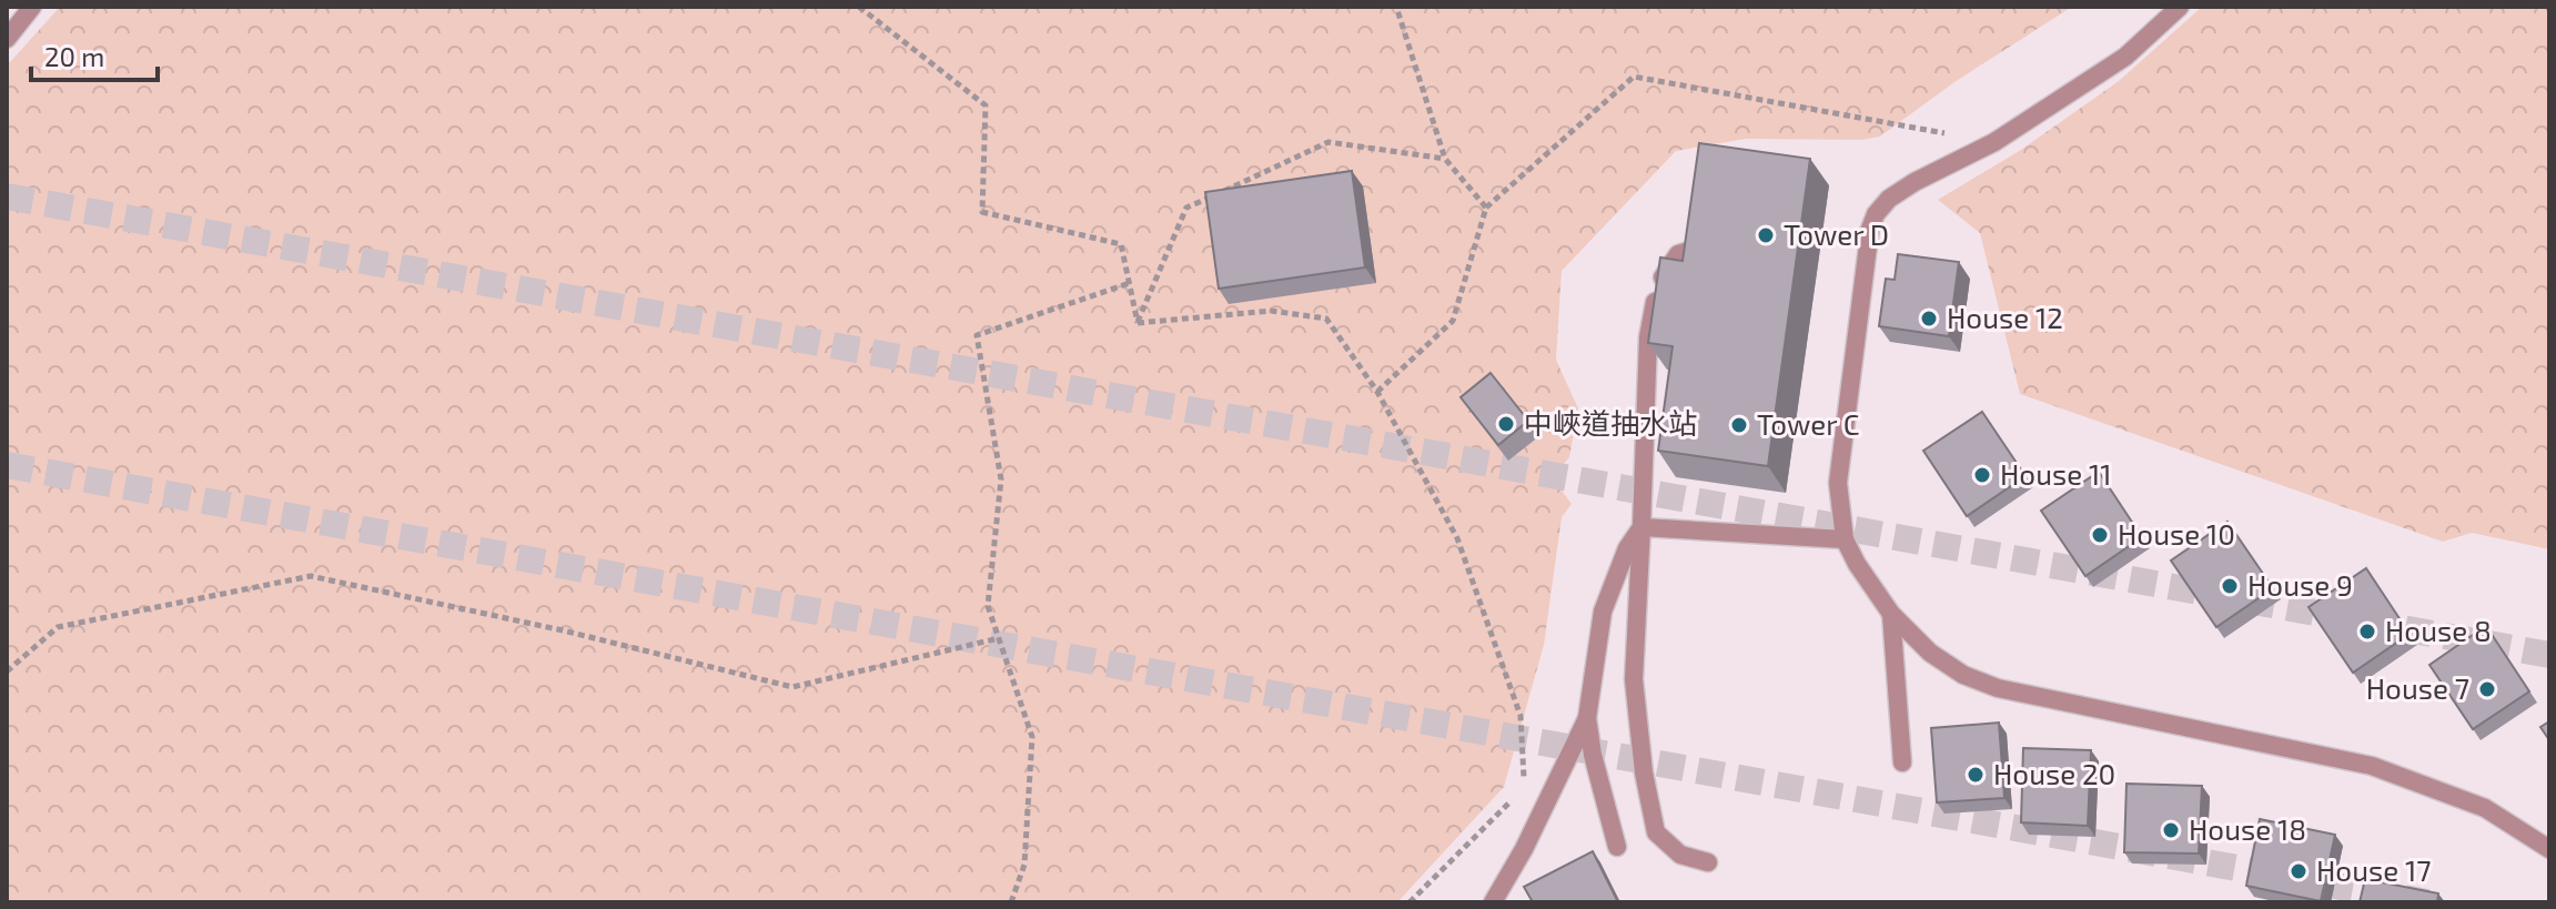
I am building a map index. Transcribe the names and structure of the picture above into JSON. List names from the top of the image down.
{
  "places": [
    "Tower D",
    "House 12",
    "中峽道抽水站",
    "Tower C",
    "House 11",
    "House 10",
    "House 9",
    "House 8",
    "House 7",
    "House 20",
    "House 18",
    "House 17"
  ],
  "scale_bar": "20 m"
}
